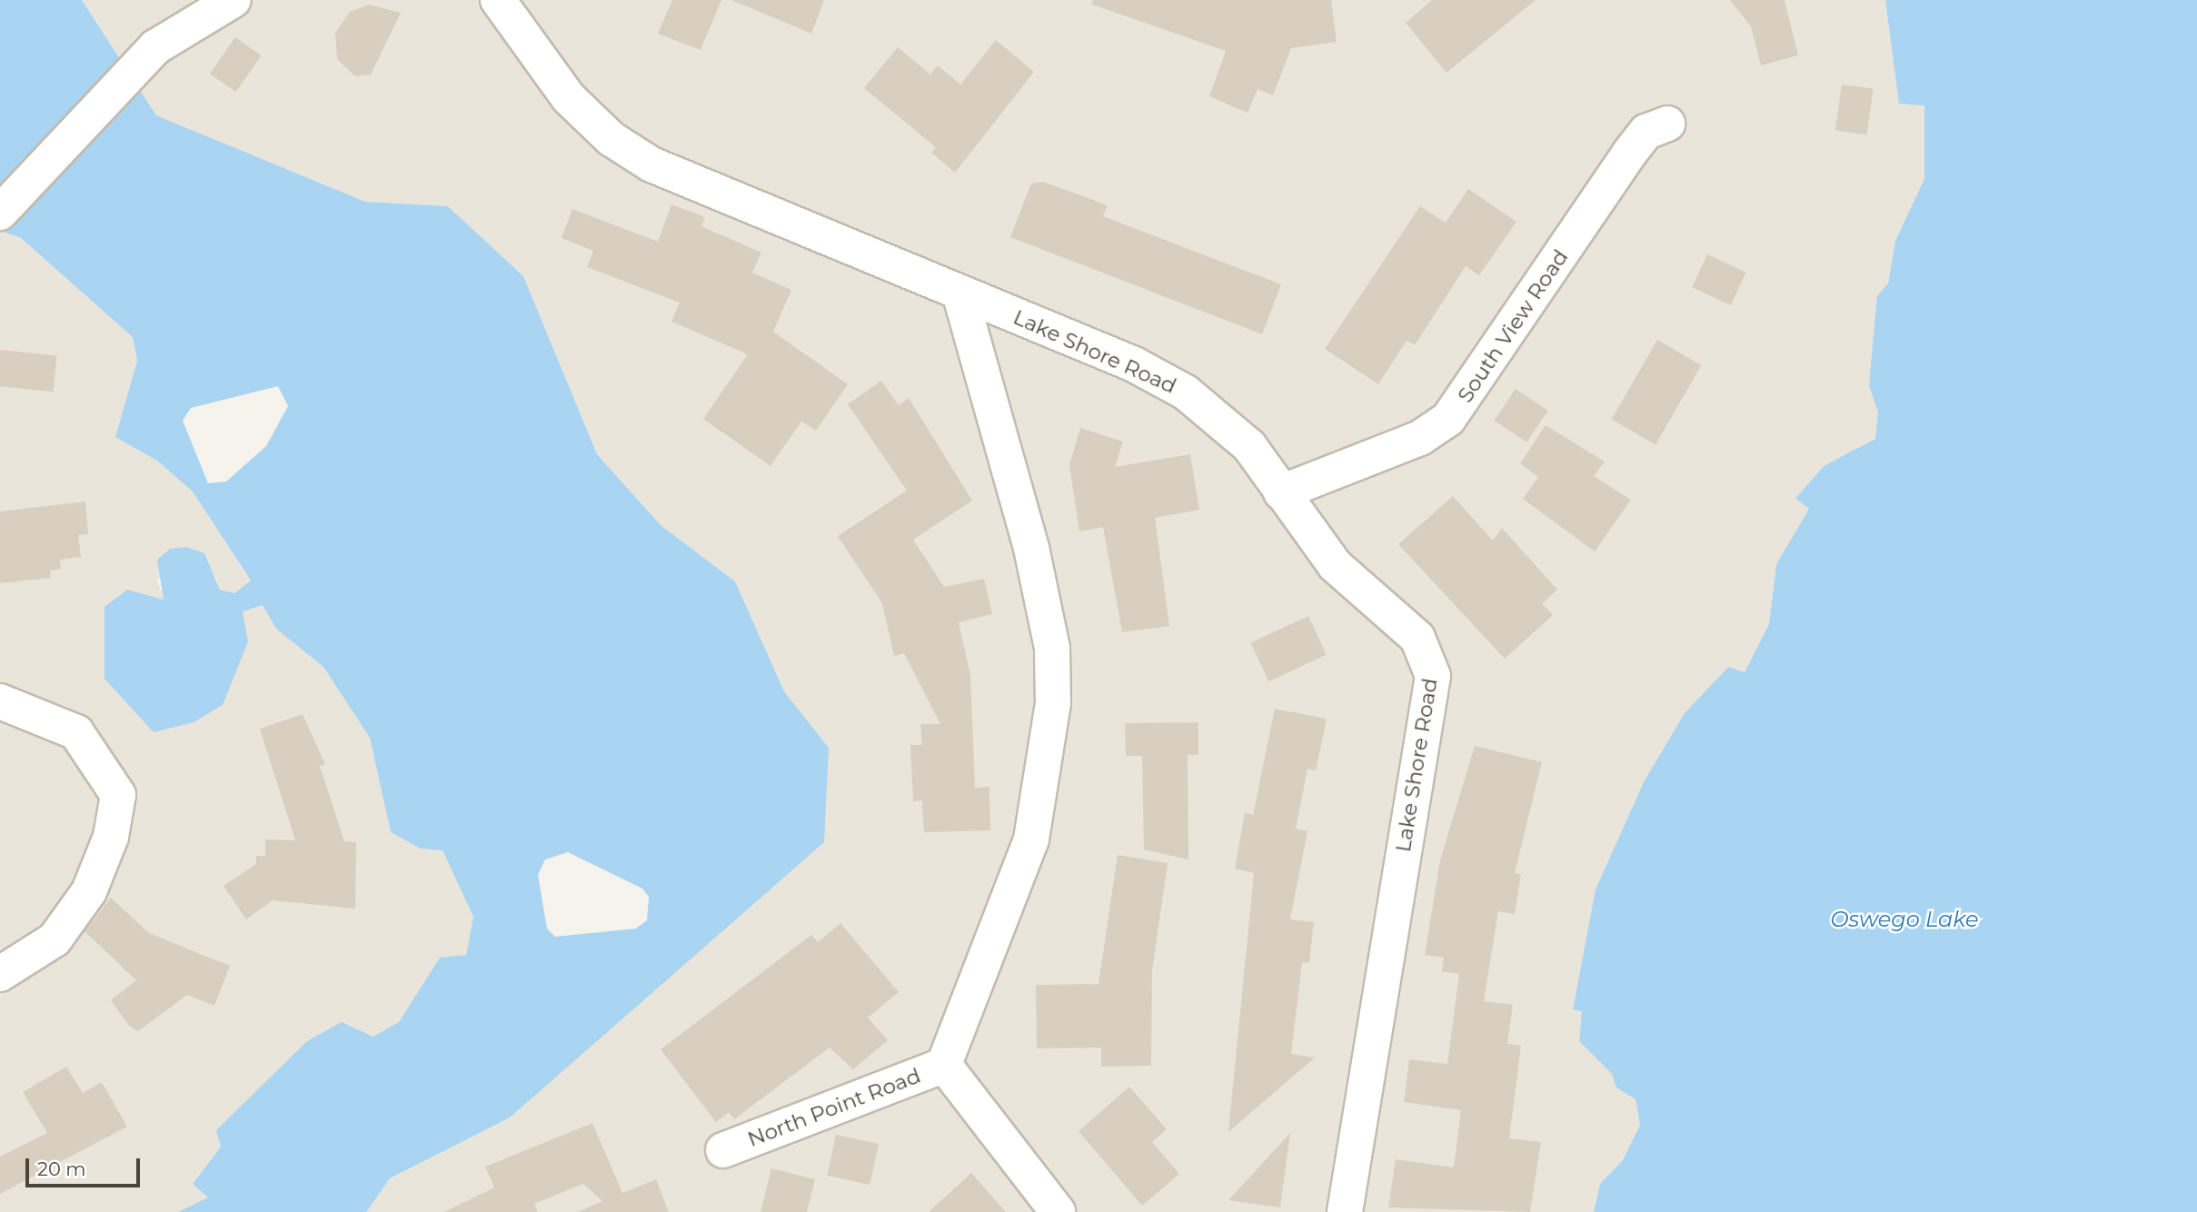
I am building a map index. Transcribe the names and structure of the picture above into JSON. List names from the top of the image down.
{
  "streets": {
    "street": ["South View Road", "Lake Shore Road", "North Point Road"]
  },
  "crossings": [
    ["South View Road", "Lake Shore Road"]
  ],
  "water": ["Oswego Lake"],
  "scale_bar": "20 m"
}
